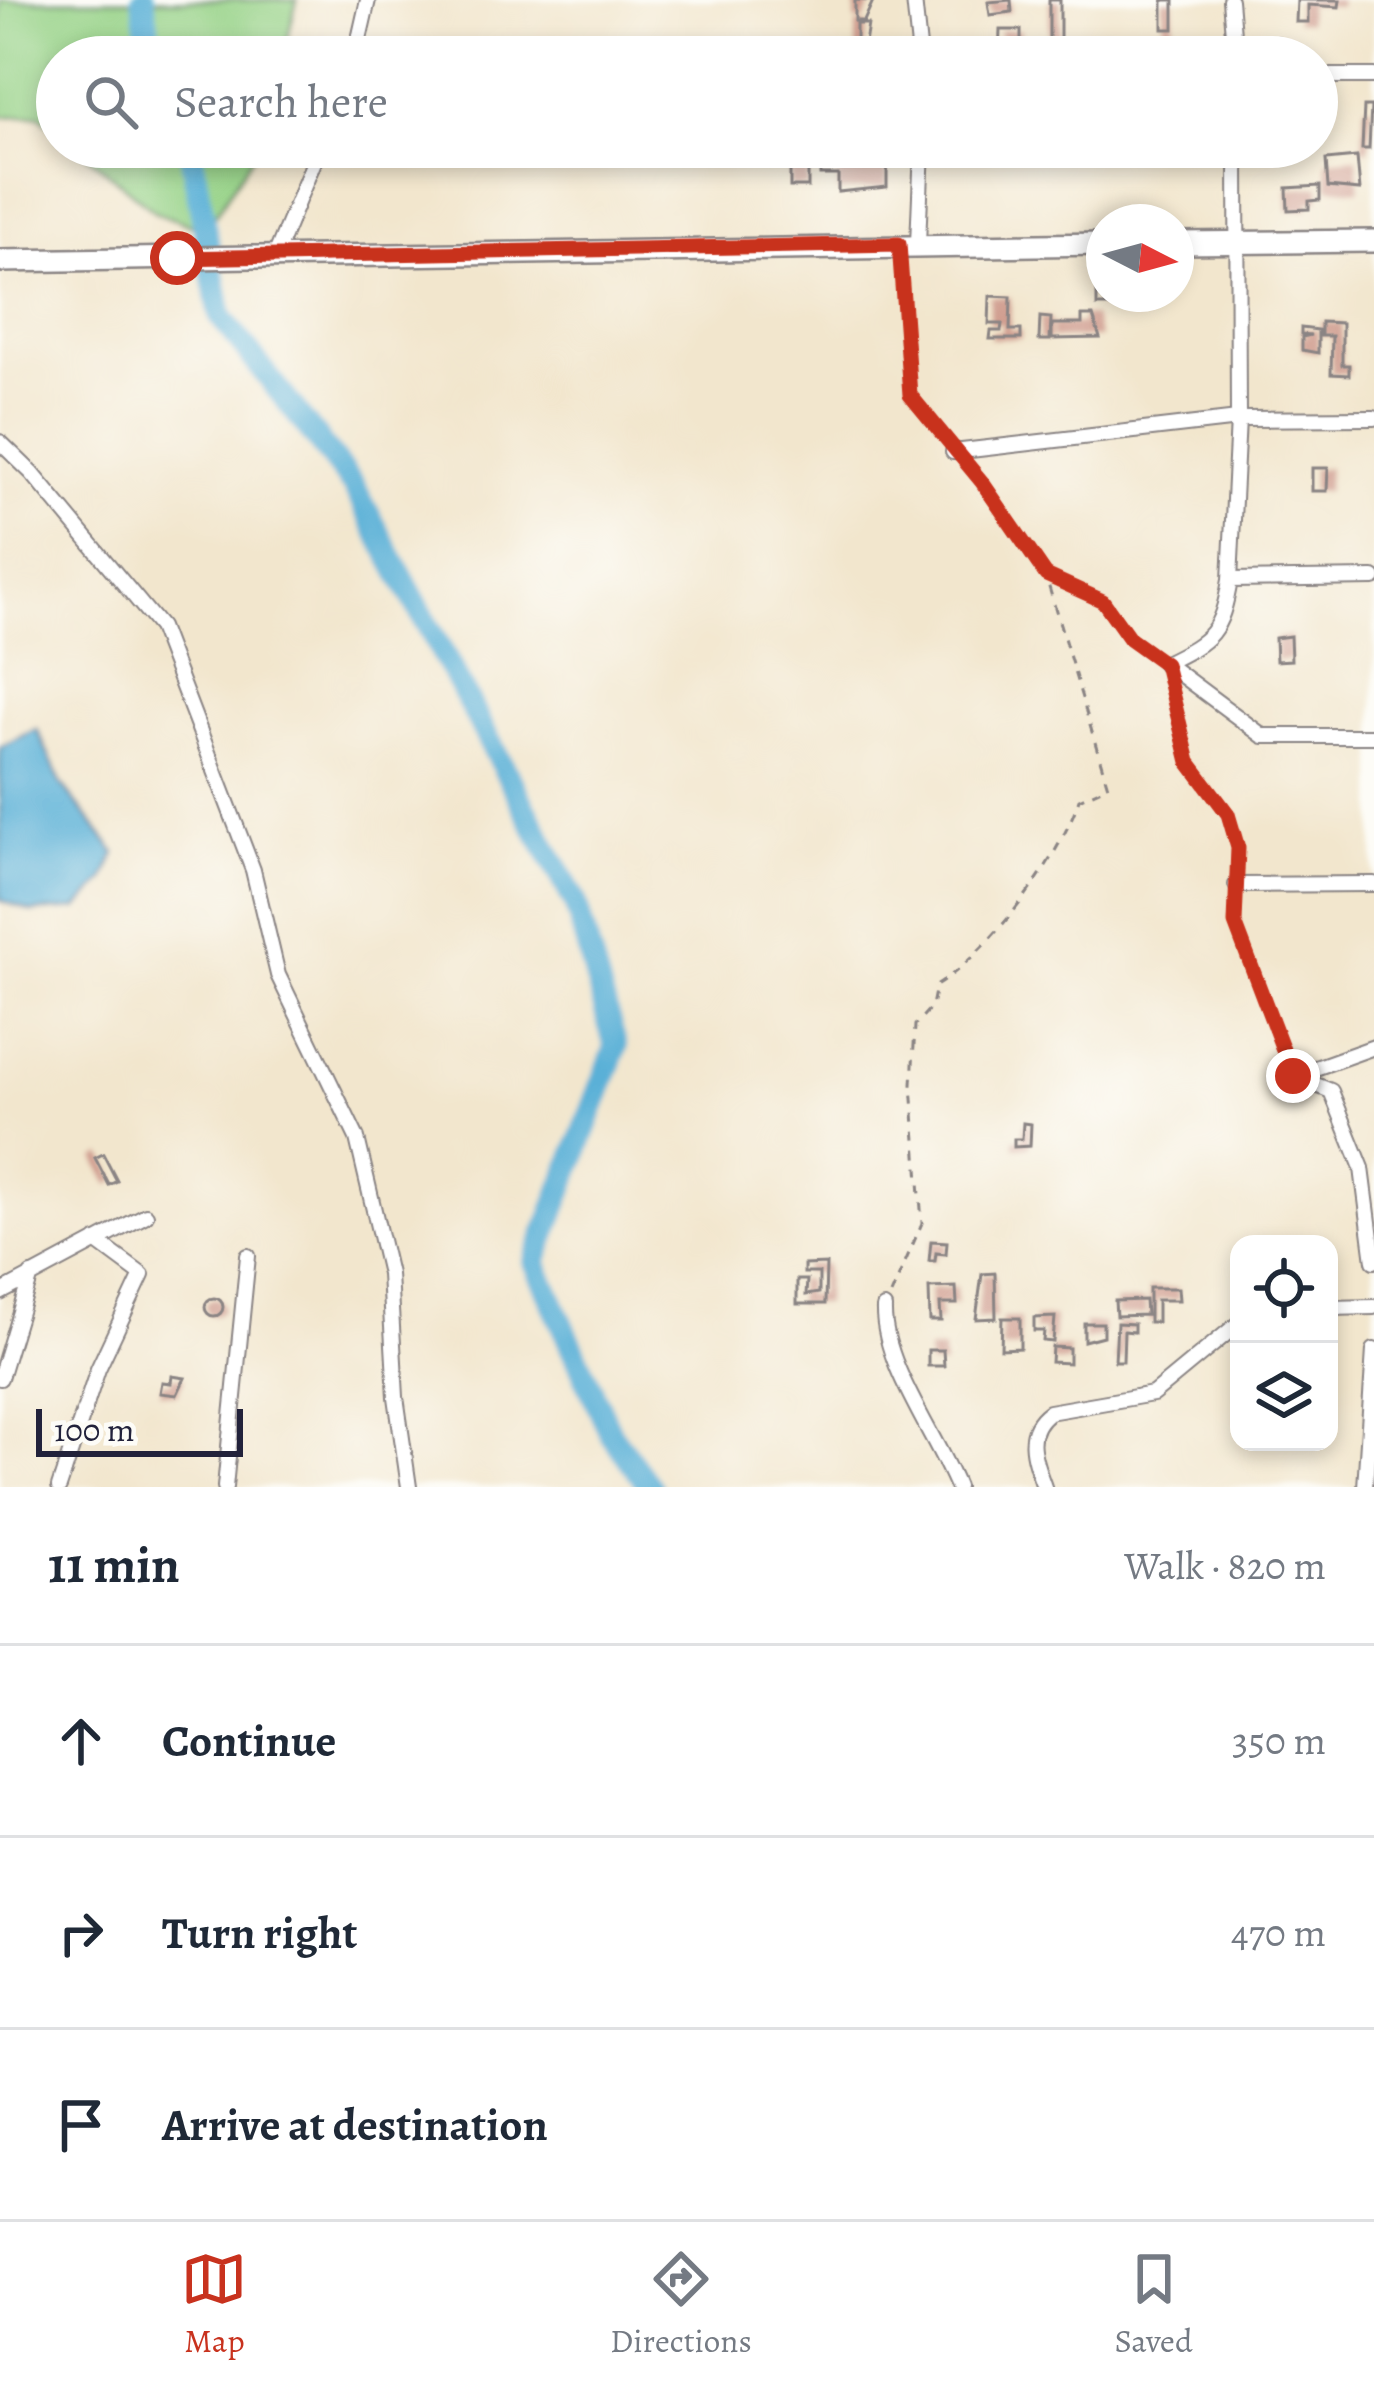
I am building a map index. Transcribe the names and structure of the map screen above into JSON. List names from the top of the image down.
{
  "scale_bar": "100 m",
  "north": "right",
  "page": {
    "search": "Search here",
    "scale": "100 m",
    "heading": ["11 min", "Walk · 820 m"],
    "list": [
      ["Continue", "350 m"],
      ["Turn right", "470 m"],
      "Arrive at destination"
    ],
    "nav": ["Map", "Directions", "Saved"]
  }
}
